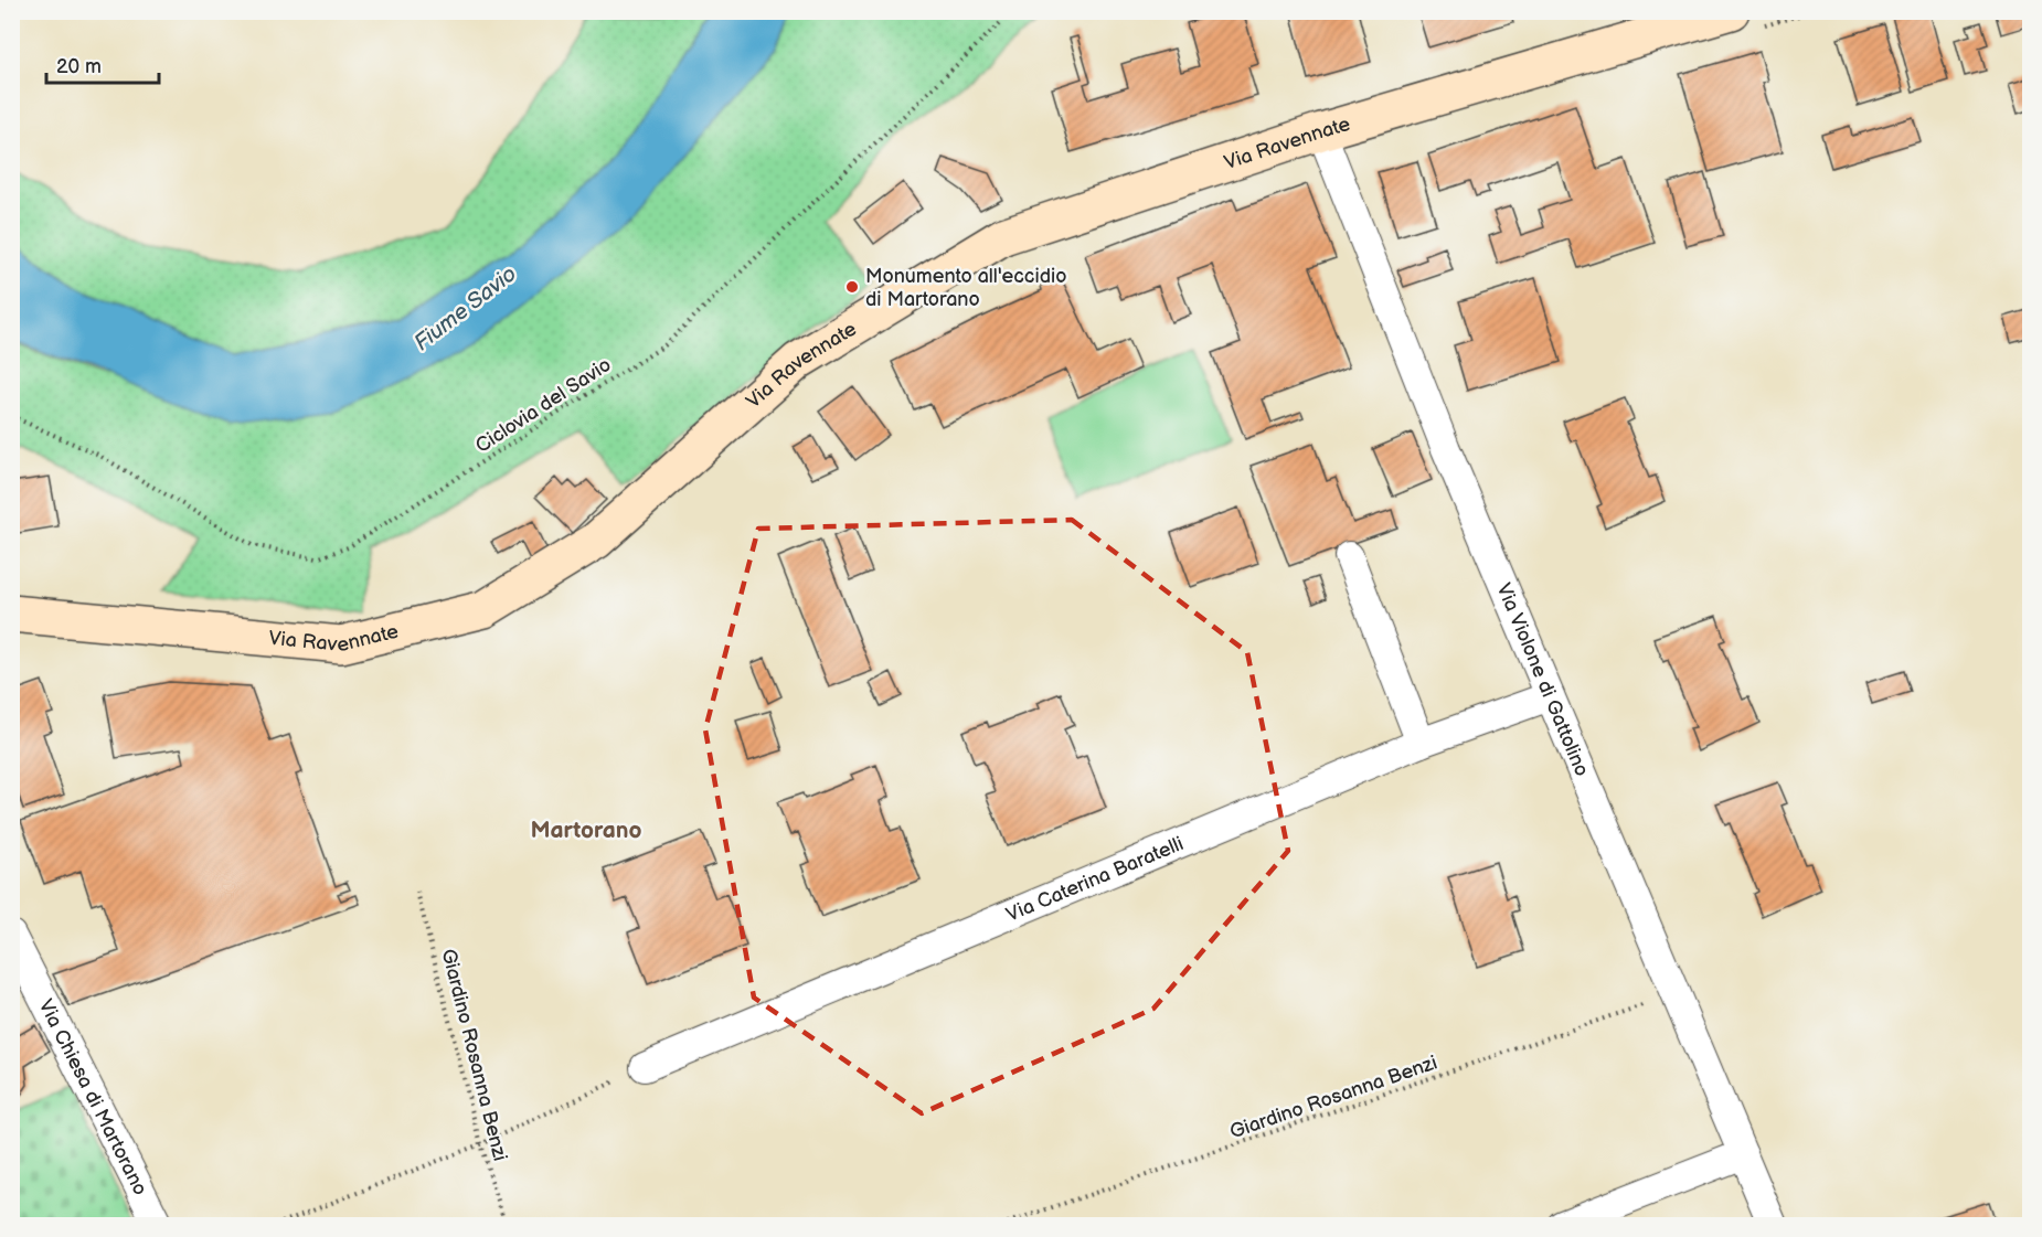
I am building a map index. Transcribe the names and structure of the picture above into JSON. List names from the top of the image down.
{
  "streets": {
    "main road": ["Via Ravennate"],
    "street": ["Via Violone di Gattolino", "Via Caterina Baratelli", "Via Chiesa di Martorano"],
    "path": ["Ciclovia del Savio", "Giardino Rosanna Benzi"]
  },
  "crossings": [
    ["Via Ravennate", "Via Violone di Gattolino"],
    ["Via Violone di Gattolino", "Via Caterina Baratelli"],
    ["Via Violone di Gattolino", "Giardino Rosanna Benzi"]
  ],
  "districts": ["Martorano"],
  "water": ["Fiume Savio"],
  "places": ["Monumento all'eccidio di Martorano"],
  "scale_bar": "20 m"
}
